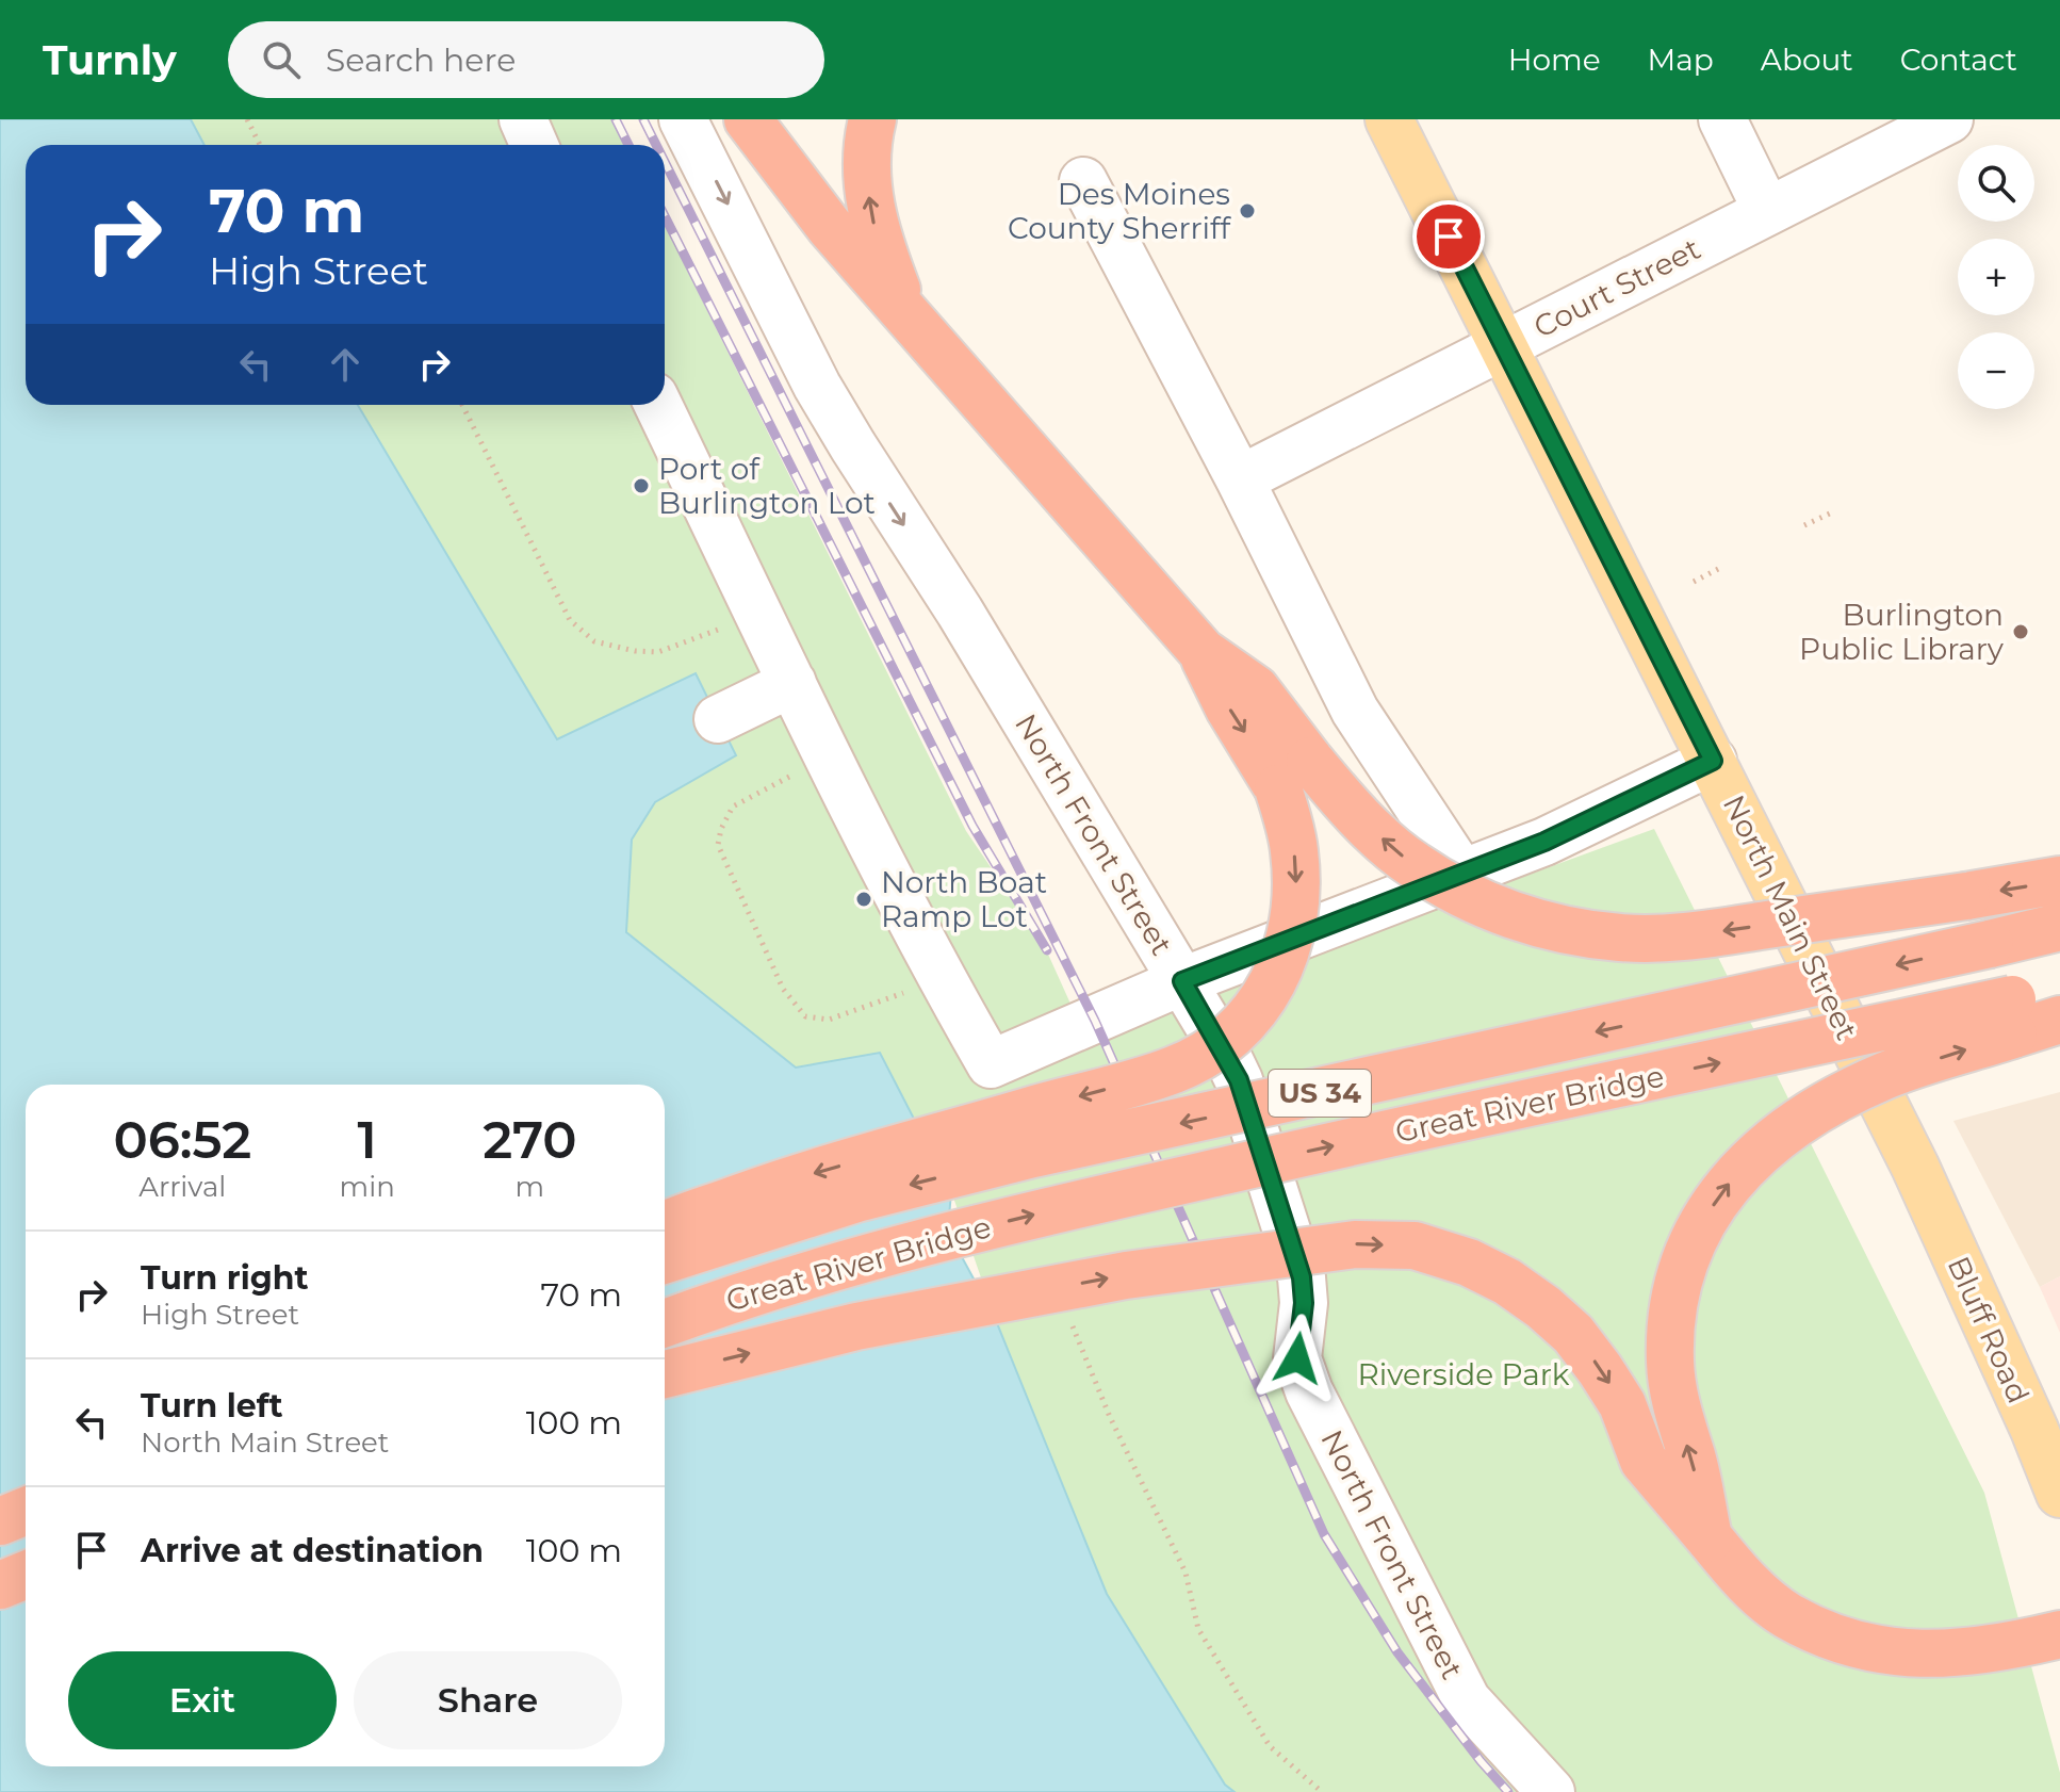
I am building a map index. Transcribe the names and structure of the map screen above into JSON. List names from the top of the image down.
{
  "streets": {
    "highway": ["US 34", "Great River Bridge"],
    "main road": ["North Main Street", "Bluff Road"],
    "street": ["Court Street", "North Front Street"]
  },
  "crossings": [
    ["Court Street", "North Main Street"],
    ["North Main Street", "Bluff Road"],
    ["US 34", "Great River Bridge"]
  ],
  "parks": ["Riverside Park"],
  "places": [
    "Des Moines County Sherriff",
    "Port of Burlington Lot",
    "Burlington Public Library",
    "North Boat Ramp Lot"
  ],
  "page": {
    "header": "Turnly",
    "search": "Search here",
    "nav": [
      "Home",
      "Map",
      "About",
      "Contact"
    ],
    "map_buttons": ["+", "−"],
    "turn": ["70 m", "High Street"],
    "eta": [
      "06:52",
      "Arrival",
      "1",
      "min",
      "270",
      "m"
    ],
    "list": [
      {
        "name": "Turn right",
        "note": "High Street",
        "value": "70 m"
      },
      {
        "name": "Turn left",
        "note": "North Main Street",
        "value": "100 m"
      },
      {
        "name": "Arrive at destination",
        "value": "100 m"
      }
    ],
    "buttons": ["Exit", "Share"]
  }
}
